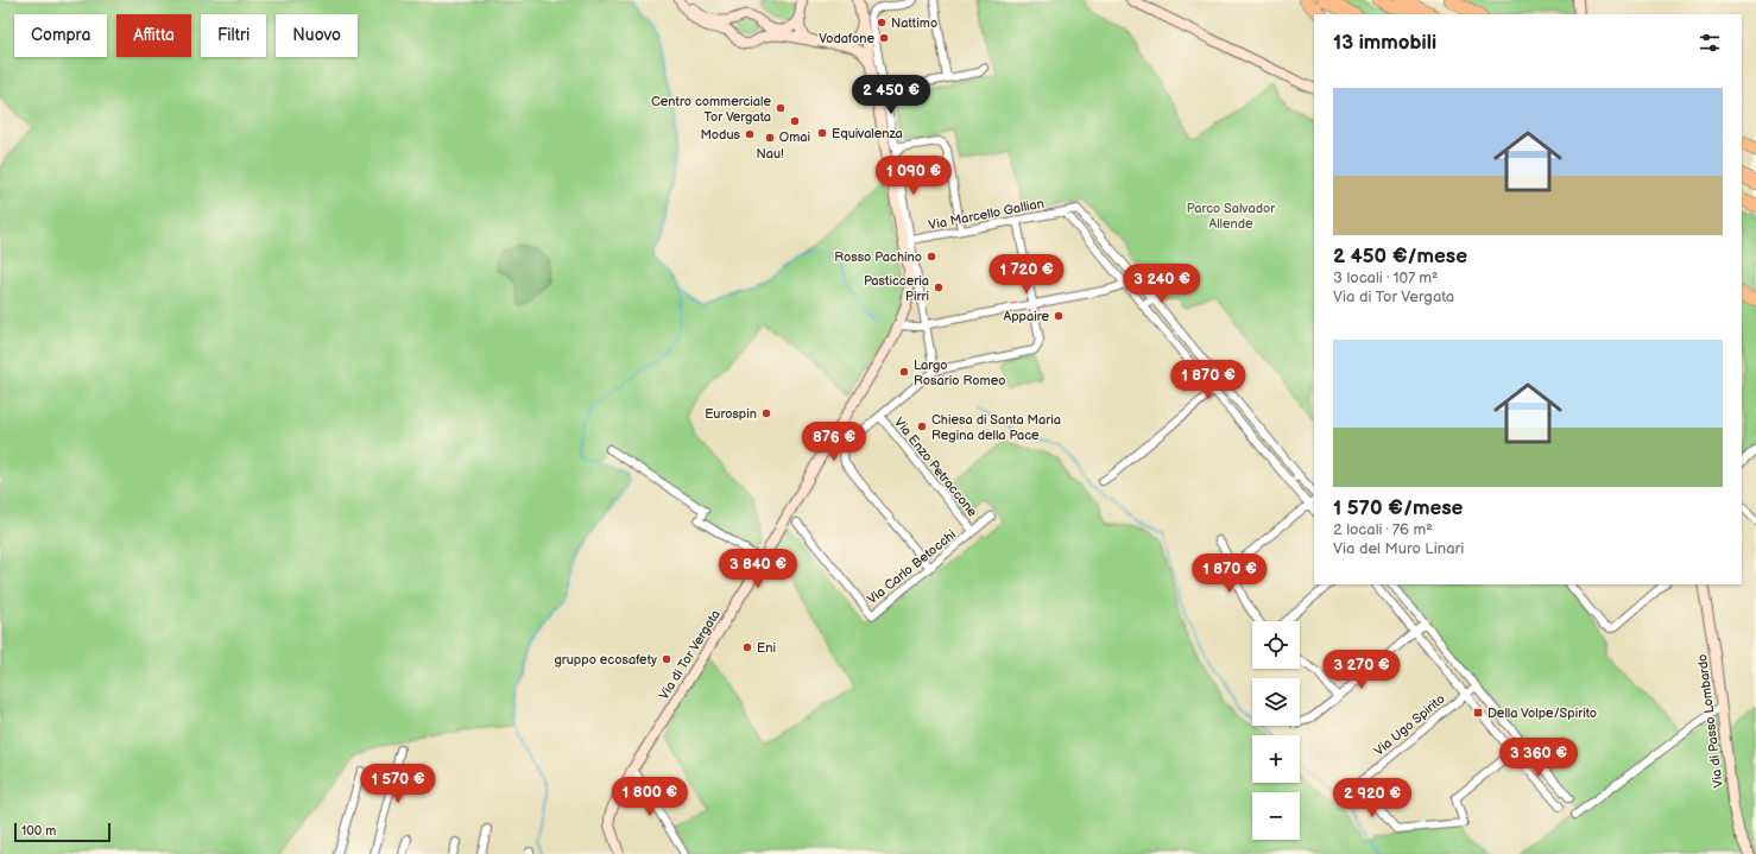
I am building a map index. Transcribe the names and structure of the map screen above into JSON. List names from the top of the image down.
{
  "streets": {
    "main road": ["Via di Tor Vergata", "Via di Passo Lombardo"],
    "street": [
      "Via Marcello Gallian",
      "Via Enzo Petraccone",
      "Via Carlo Betocchi",
      "Via Ugo Spirito"
    ]
  },
  "crossings": [
    ["Via Marcello Gallian", "Via di Tor Vergata"],
    ["Via Enzo Petraccone", "Via Carlo Betocchi"]
  ],
  "parks": ["Parco Salvador Allende"],
  "places": {
    "other": [
      "Nattimo",
      "Vodafone",
      "Centro commerciale Tor Vergata",
      "Omai",
      "Equivalenza",
      "Modus",
      "Nau!",
      "Rosso Pachino",
      "Pasticceria Pirri",
      "Appaire",
      "Largo Rosario Romeo",
      "Eurospin",
      "Chiesa di Santa Maria Regina della Pace",
      "Eni",
      "gruppo ecosafety"
    ],
    "transit": ["Della Volpe/Spirito"]
  },
  "scale_bar": "100 m",
  "page": {
    "chip": [
      "Compra",
      "Affitta",
      "Filtri",
      "Nuovo"
    ],
    "heading": "13 immobili",
    "list": [
      {
        "name": "2 450 €/mese",
        "note": "3 locali · 107 m² · Via di Tor Vergata"
      },
      {
        "name": "1 570 €/mese",
        "note": "2 locali · 76 m² · Via del Muro Linari"
      }
    ],
    "price": [
      "2 450 €",
      "1 090 €",
      "1 720 €",
      "3 240 €",
      "1 870 €",
      "876 €",
      "3 840 €",
      "1 870 €",
      "3 270 €",
      "3 360 €",
      "1 570 €",
      "1 800 €",
      "2 920 €"
    ],
    "map_buttons": ["+", "−"],
    "scale": "100 m"
  }
}
